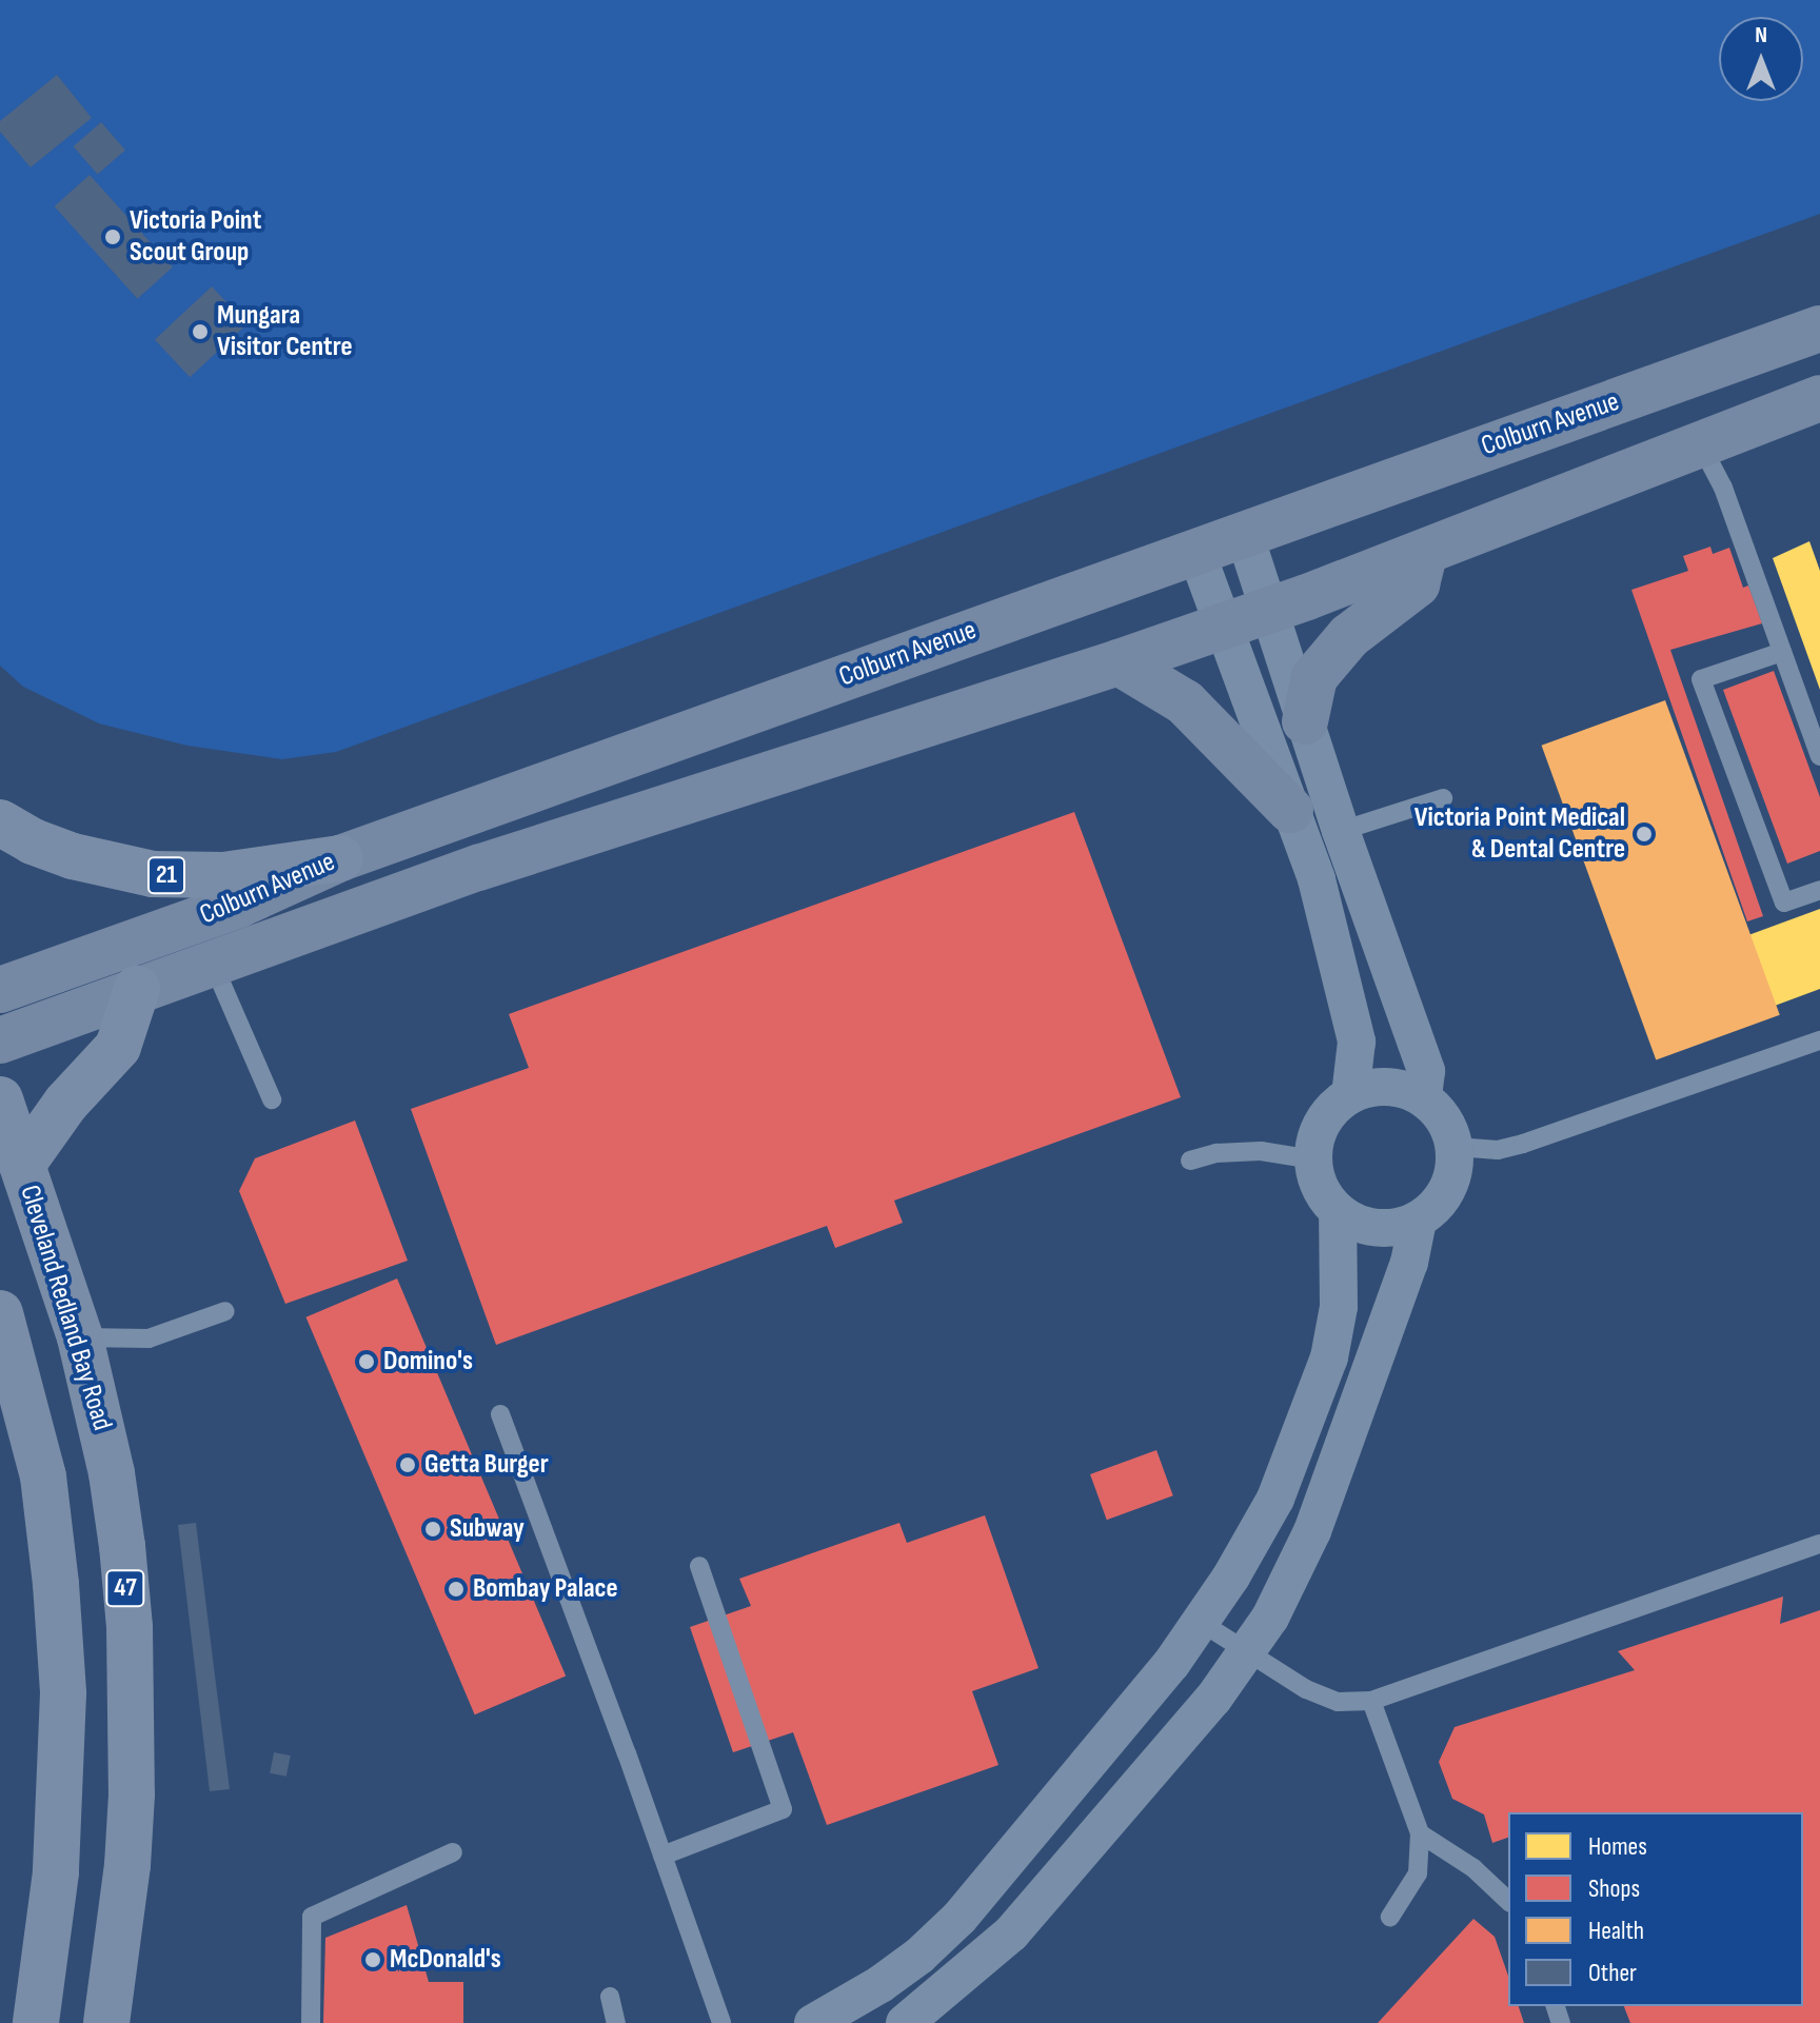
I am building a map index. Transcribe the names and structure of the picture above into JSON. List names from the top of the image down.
{
  "streets": {
    "highway": ["21", "Cleveland Redland Bay Road", "47"],
    "main road": ["Colburn Avenue"]
  },
  "crossings": [
    ["Colburn Avenue", "21"]
  ],
  "places": [
    "Victoria Point Scout Group",
    "Mungara Visitor Centre",
    "Victoria Point Medical & Dental Centre",
    "Domino's",
    "Getta Burger",
    "Subway",
    "Bombay Palace",
    "McDonald's"
  ],
  "legend": [
    "Homes",
    "Shops",
    "Health",
    "Other"
  ],
  "north": "top"
}
